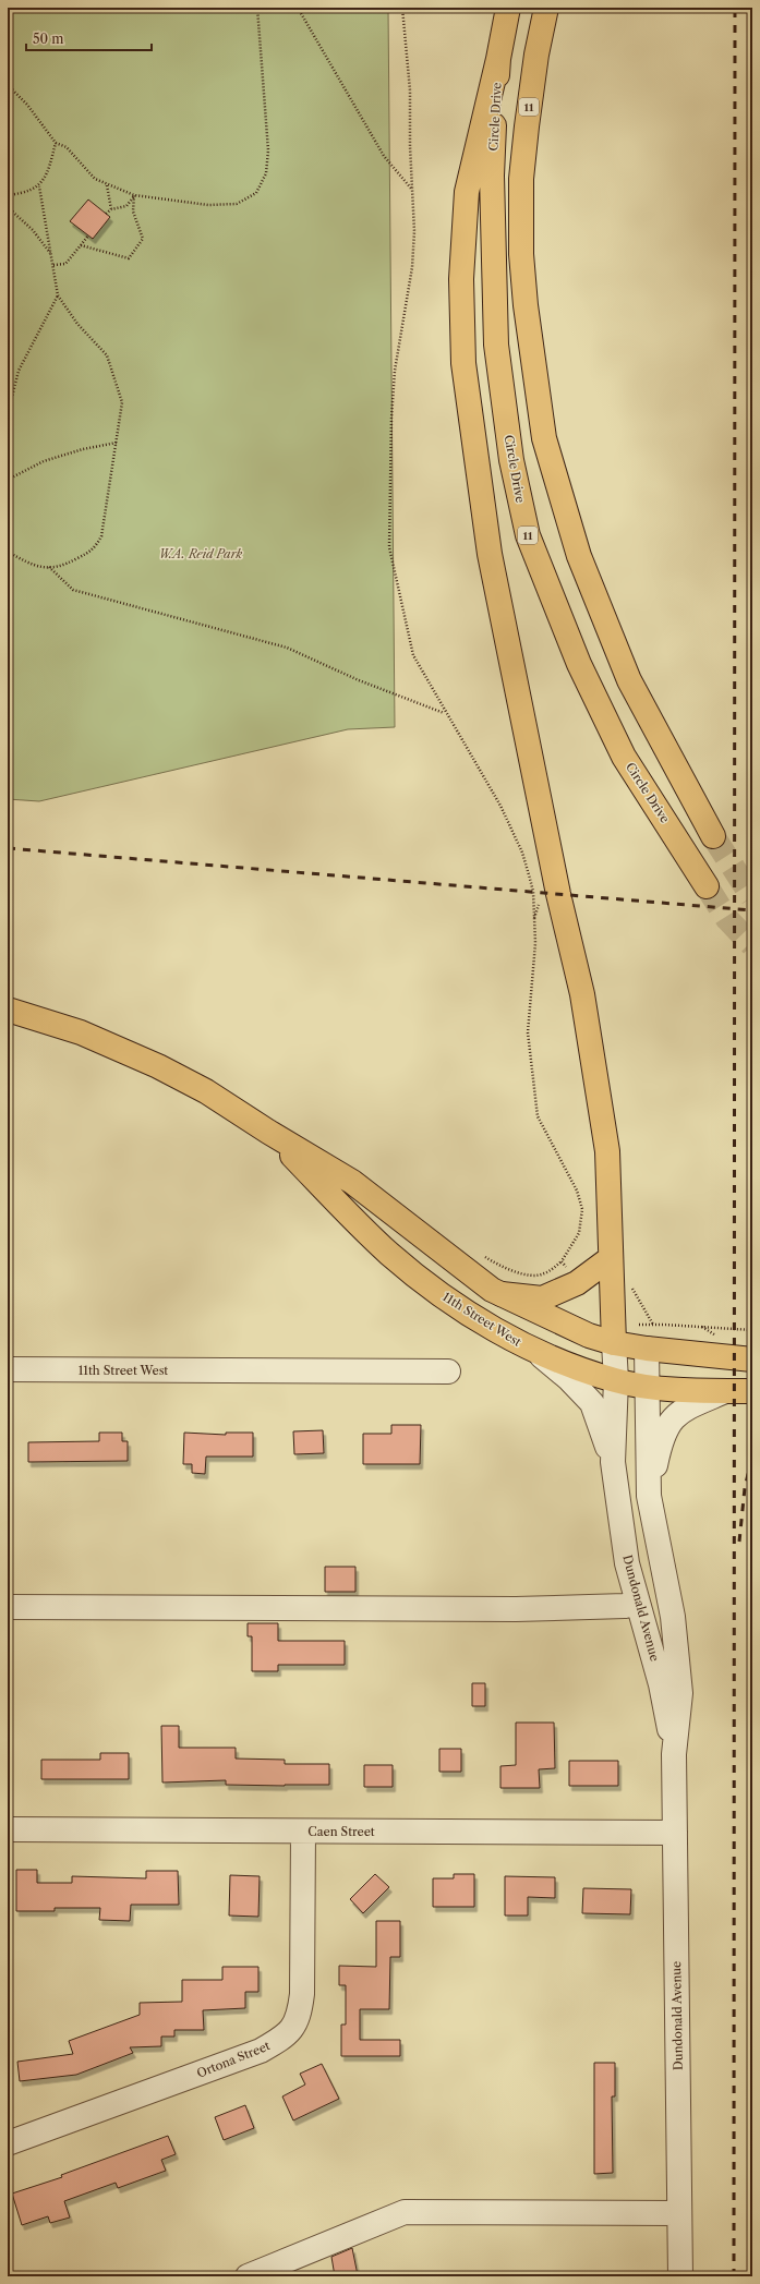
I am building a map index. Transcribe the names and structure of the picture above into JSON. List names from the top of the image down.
{
  "streets": {
    "main road": ["11", "Circle Drive", "11th Street West"],
    "street": ["Dundonald Avenue", "Caen Street", "Ortona Street"]
  },
  "crossings": [
    ["11th Street West", "Dundonald Avenue"],
    ["Dundonald Avenue", "Caen Street"],
    ["Caen Street", "Ortona Street"]
  ],
  "parks": ["W.A. Reid Park"],
  "scale_bar": "50 m"
}
